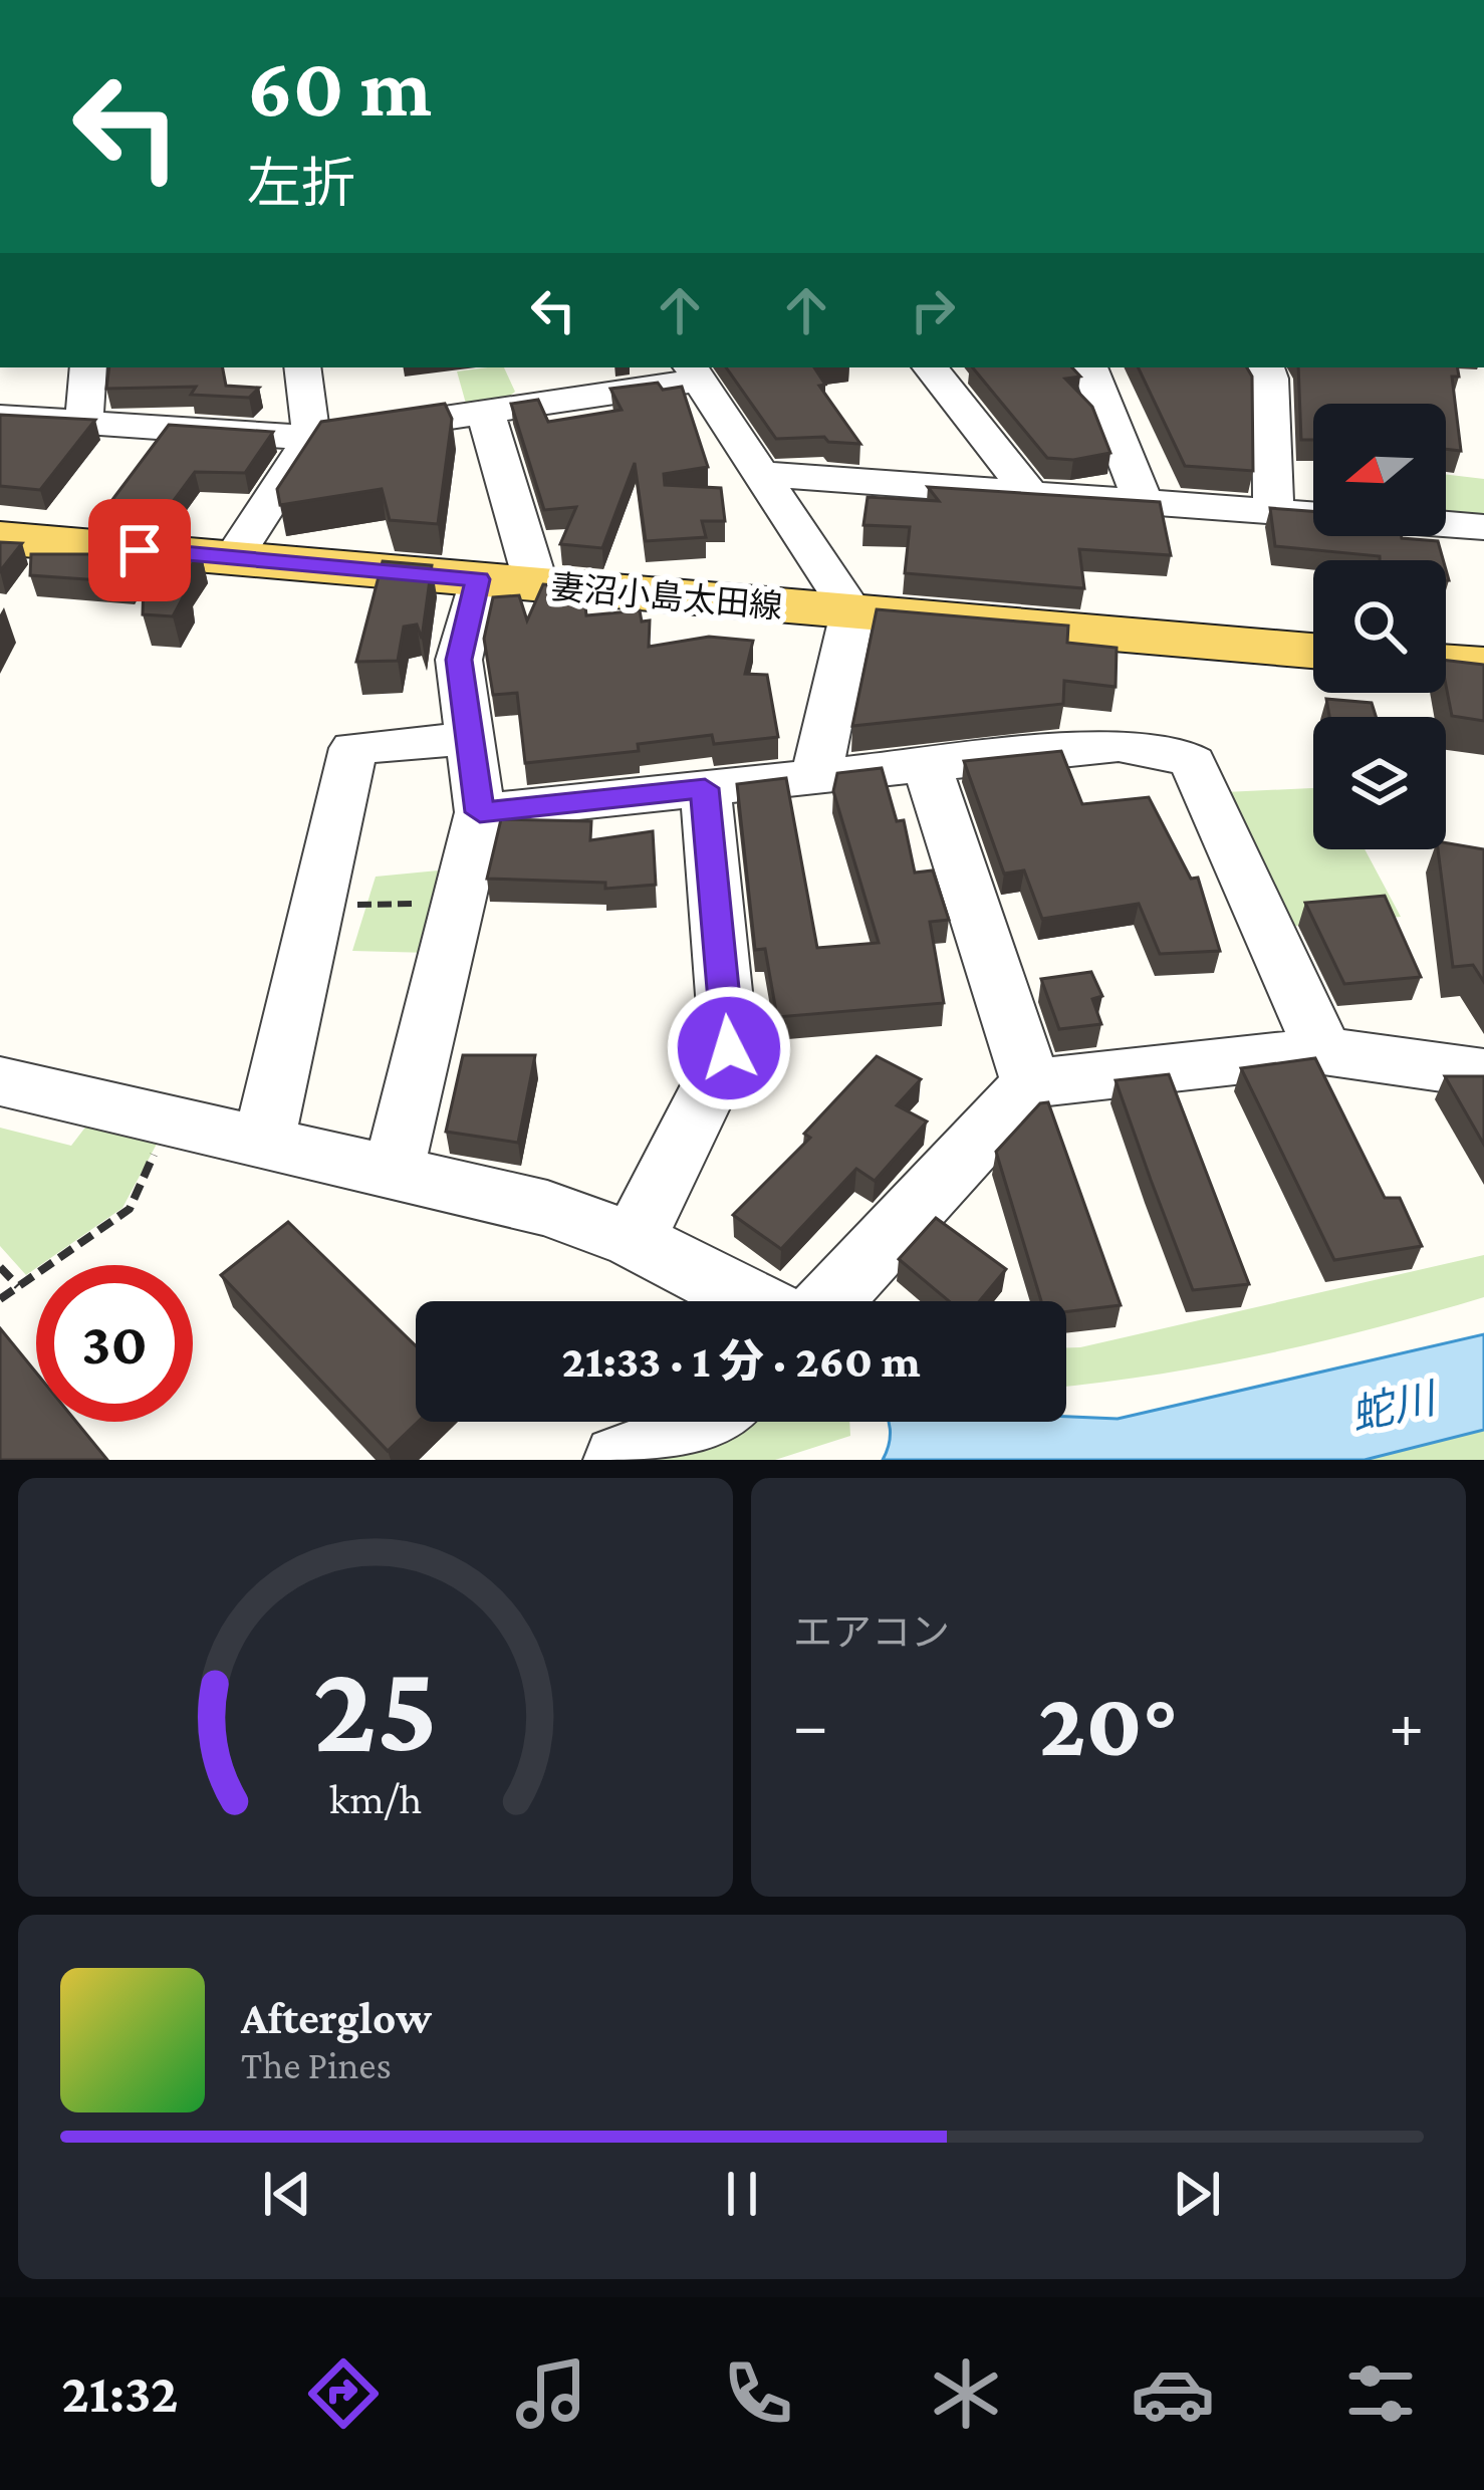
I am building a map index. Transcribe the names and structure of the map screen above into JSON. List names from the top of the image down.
{
  "streets": {
    "main road": ["妻沼小島太田線"]
  },
  "water": ["蛇川"],
  "north": "left",
  "page": {
    "turn": ["60 m", "左折"],
    "limit": "30",
    "trip": "21:33 · 1 分 · 260 m",
    "tile": "エアコン",
    "heat": ["−", "20°", "+"],
    "song": ["Afterglow", "The Pines"],
    "tabs": "21:32",
    "gauge": ["25", "km/h"]
  }
}
